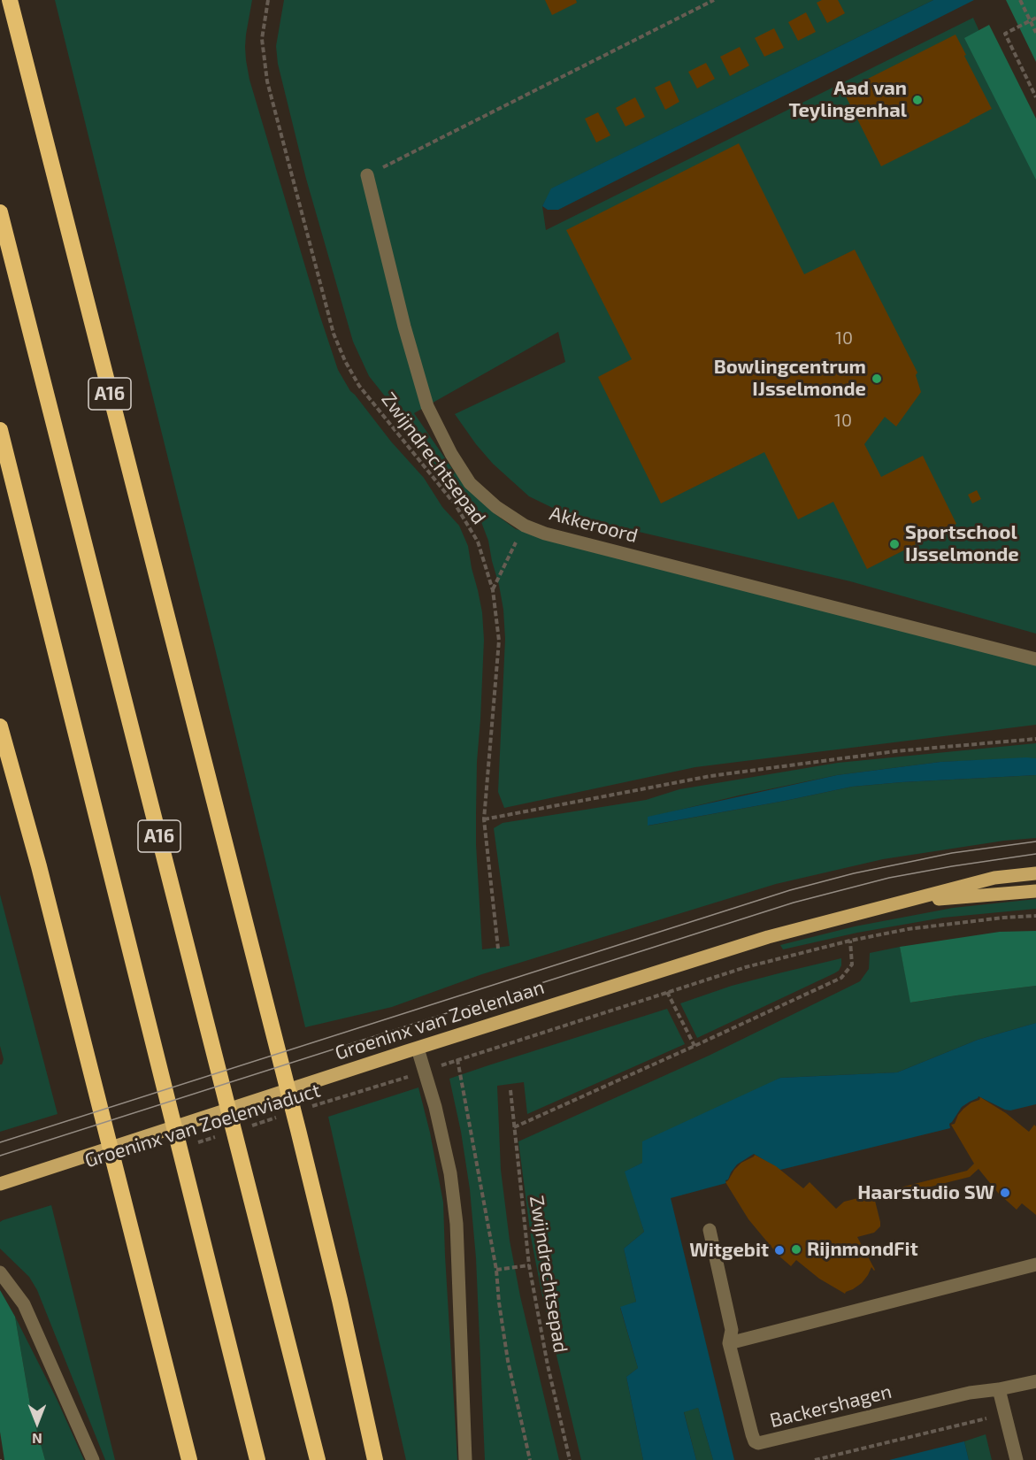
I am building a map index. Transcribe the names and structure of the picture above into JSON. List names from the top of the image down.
{
  "streets": {
    "highway": ["A16"],
    "main road": ["Groeninx van Zoelenlaan"],
    "street": ["Akkeroord", "Backershagen"],
    "path": ["Zwijndrechtsepad", "Groeninx van Zoelenviaduct"]
  },
  "places": [
    "Aad van Teylingenhal",
    "Bowlingcentrum IJsselmonde",
    "Sportschool IJsselmonde",
    "Haarstudio SW",
    "RijnmondFit",
    "Witgebit"
  ],
  "house_numbers": ["10", "10"],
  "north": "bottom"
}
